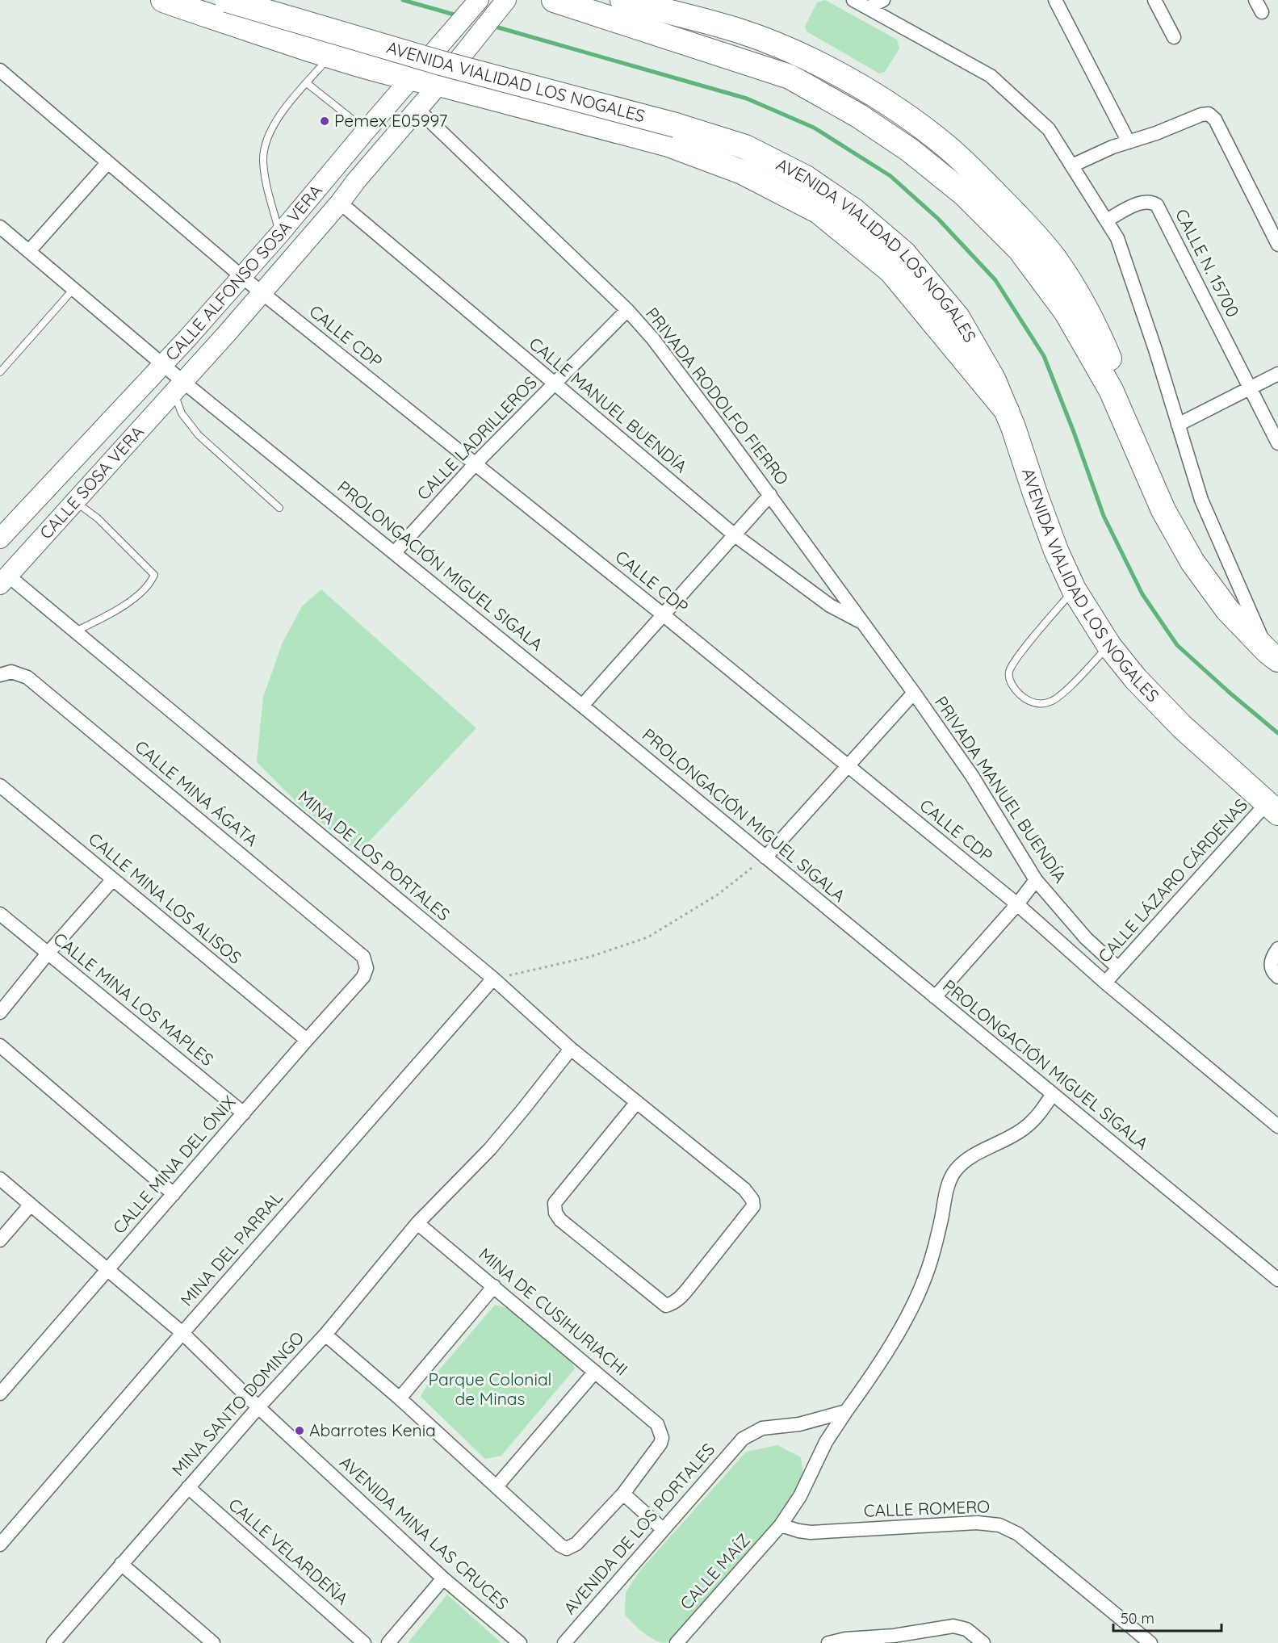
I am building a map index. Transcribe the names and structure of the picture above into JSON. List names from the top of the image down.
{
  "streets": {
    "highway": ["AVENIDA VIALIDAD LOS NOGALES"],
    "main road": ["CALLE ALFONSO SOSA VERA", "CALLE SOSA VERA"],
    "street": [
      "CALLE N. 15700",
      "CALLE CDP",
      "PRIVADA RODOLFO FIERRO",
      "CALLE MANUEL BUENDÍA",
      "CALLE LADRILLEROS",
      "PROLONGACIÓN MIGUEL SIGALA",
      "PRIVADA MANUEL BUENDÍA",
      "CALLE MINA ÁGATA",
      "MINA DE LOS PORTALES",
      "CALLE LÁZARO CÁRDENAS",
      "CALLE MINA LOS ALISOS",
      "CALLE MINA LOS MAPLES",
      "CALLE MINA DEL ÓNIX",
      "MINA DEL PARRAL",
      "MINA DE CUSIHURIACHI",
      "MINA SANTO DOMINGO",
      "CALLE ROMERO",
      "AVENIDA DE LOS PORTALES",
      "AVENIDA MINA LAS CRUCES",
      "CALLE VELARDEÑA",
      "CALLE MAÍZ"
    ]
  },
  "crossings": [
    ["AVENIDA VIALIDAD LOS NOGALES", "CALLE LÁZARO CÁRDENAS"],
    ["CALLE ALFONSO SOSA VERA", "CALLE CDP"],
    ["CALLE ALFONSO SOSA VERA", "PRIVADA RODOLFO FIERRO"],
    ["CALLE ALFONSO SOSA VERA", "CALLE MANUEL BUENDÍA"],
    ["CALLE ALFONSO SOSA VERA", "CALLE SOSA VERA"],
    ["CALLE ALFONSO SOSA VERA", "PROLONGACIÓN MIGUEL SIGALA"],
    ["CALLE CDP", "CALLE LADRILLEROS"],
    ["CALLE CDP", "CALLE LÁZARO CÁRDENAS"],
    ["PRIVADA RODOLFO FIERRO", "CALLE MANUEL BUENDÍA"],
    ["PRIVADA RODOLFO FIERRO", "CALLE LADRILLEROS"],
    ["PRIVADA RODOLFO FIERRO", "PRIVADA MANUEL BUENDÍA"],
    ["CALLE MANUEL BUENDÍA", "CALLE LADRILLEROS"],
    ["CALLE MANUEL BUENDÍA", "PRIVADA MANUEL BUENDÍA"],
    ["CALLE LADRILLEROS", "PROLONGACIÓN MIGUEL SIGALA"],
    ["CALLE SOSA VERA", "PROLONGACIÓN MIGUEL SIGALA"],
    ["CALLE SOSA VERA", "MINA DE LOS PORTALES"],
    ["PROLONGACIÓN MIGUEL SIGALA", "CALLE MAÍZ"],
    ["PRIVADA MANUEL BUENDÍA", "CALLE LÁZARO CÁRDENAS"],
    ["CALLE MINA ÁGATA", "CALLE MINA DEL ÓNIX"],
    ["MINA DE LOS PORTALES", "MINA DEL PARRAL"],
    ["MINA DE LOS PORTALES", "MINA SANTO DOMINGO"],
    ["CALLE MINA LOS ALISOS", "CALLE MINA DEL ÓNIX"],
    ["CALLE MINA LOS MAPLES", "CALLE MINA DEL ÓNIX"],
    ["CALLE MINA DEL ÓNIX", "AVENIDA MINA LAS CRUCES"],
    ["MINA DEL PARRAL", "AVENIDA MINA LAS CRUCES"],
    ["MINA DE CUSIHURIACHI", "MINA SANTO DOMINGO"],
    ["MINA SANTO DOMINGO", "AVENIDA MINA LAS CRUCES"],
    ["MINA SANTO DOMINGO", "CALLE VELARDEÑA"],
    ["CALLE ROMERO", "CALLE MAÍZ"],
    ["AVENIDA DE LOS PORTALES", "CALLE MAÍZ"]
  ],
  "parks": ["Parque Colonial de Minas"],
  "places": ["Pemex E05997", "Abarrotes Kenia"],
  "scale_bar": "50 m"
}
